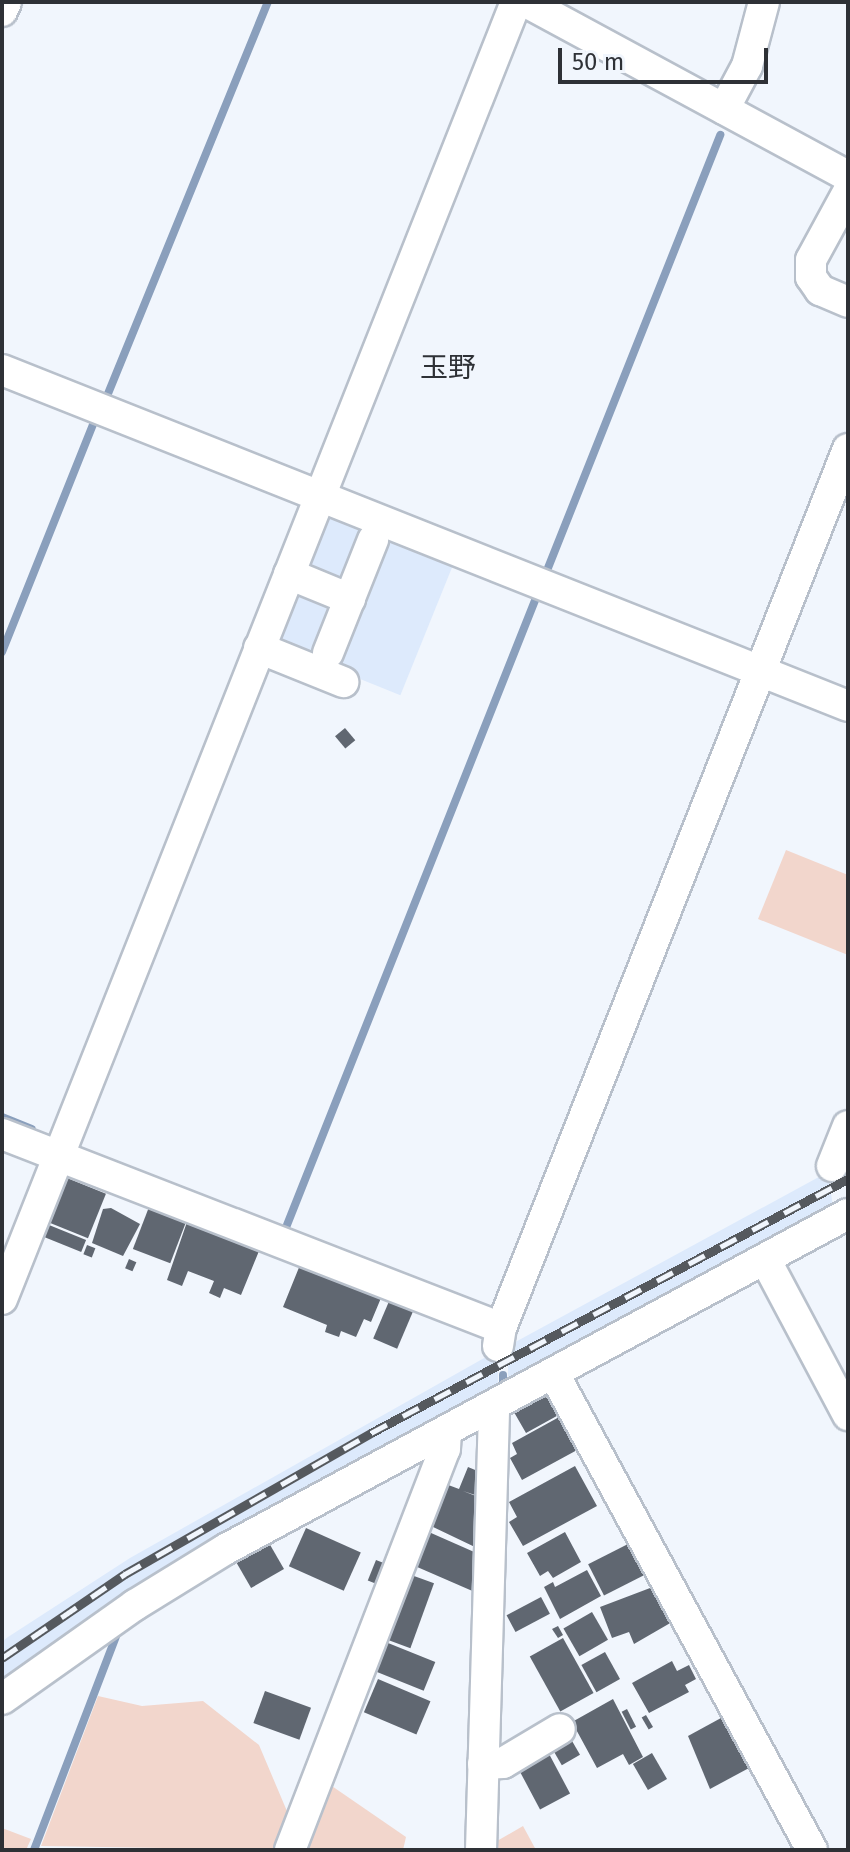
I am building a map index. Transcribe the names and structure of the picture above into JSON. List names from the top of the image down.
{
  "districts": ["玉野"],
  "scale_bar": "50 m"
}
